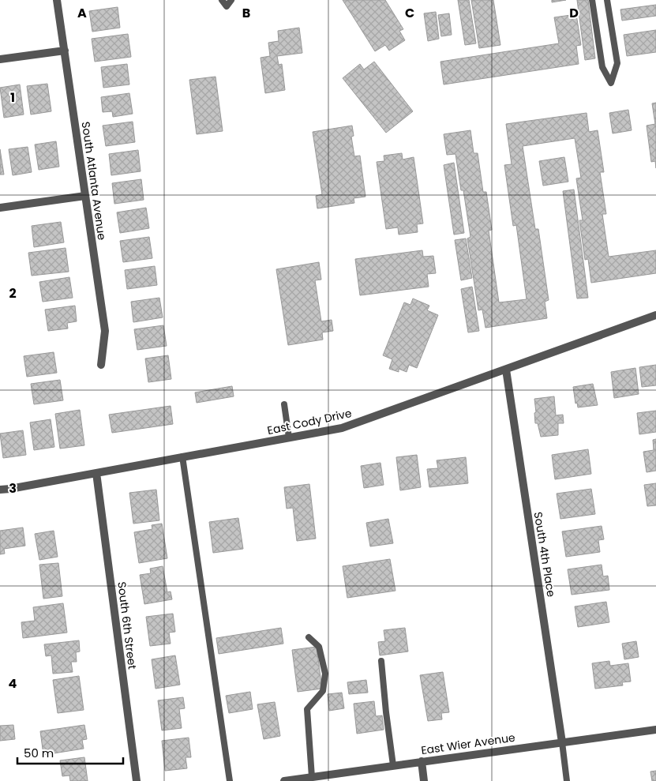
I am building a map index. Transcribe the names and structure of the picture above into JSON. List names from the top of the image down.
{
  "streets": {
    "street": [
      "South Atlanta Avenue",
      "East Cody Drive",
      "South 4th Place",
      "South 6th Street",
      "East Wier Avenue"
    ]
  },
  "crossings": [
    ["East Cody Drive", "South 4th Place"],
    ["East Cody Drive", "South 6th Street"],
    ["South 4th Place", "East Wier Avenue"]
  ],
  "scale_bar": "50 m",
  "grid": {
    "columns": [
      "A",
      "B",
      "C",
      "D"
    ],
    "rows": [
      "1",
      "2",
      "3",
      "4"
    ]
  }
}
